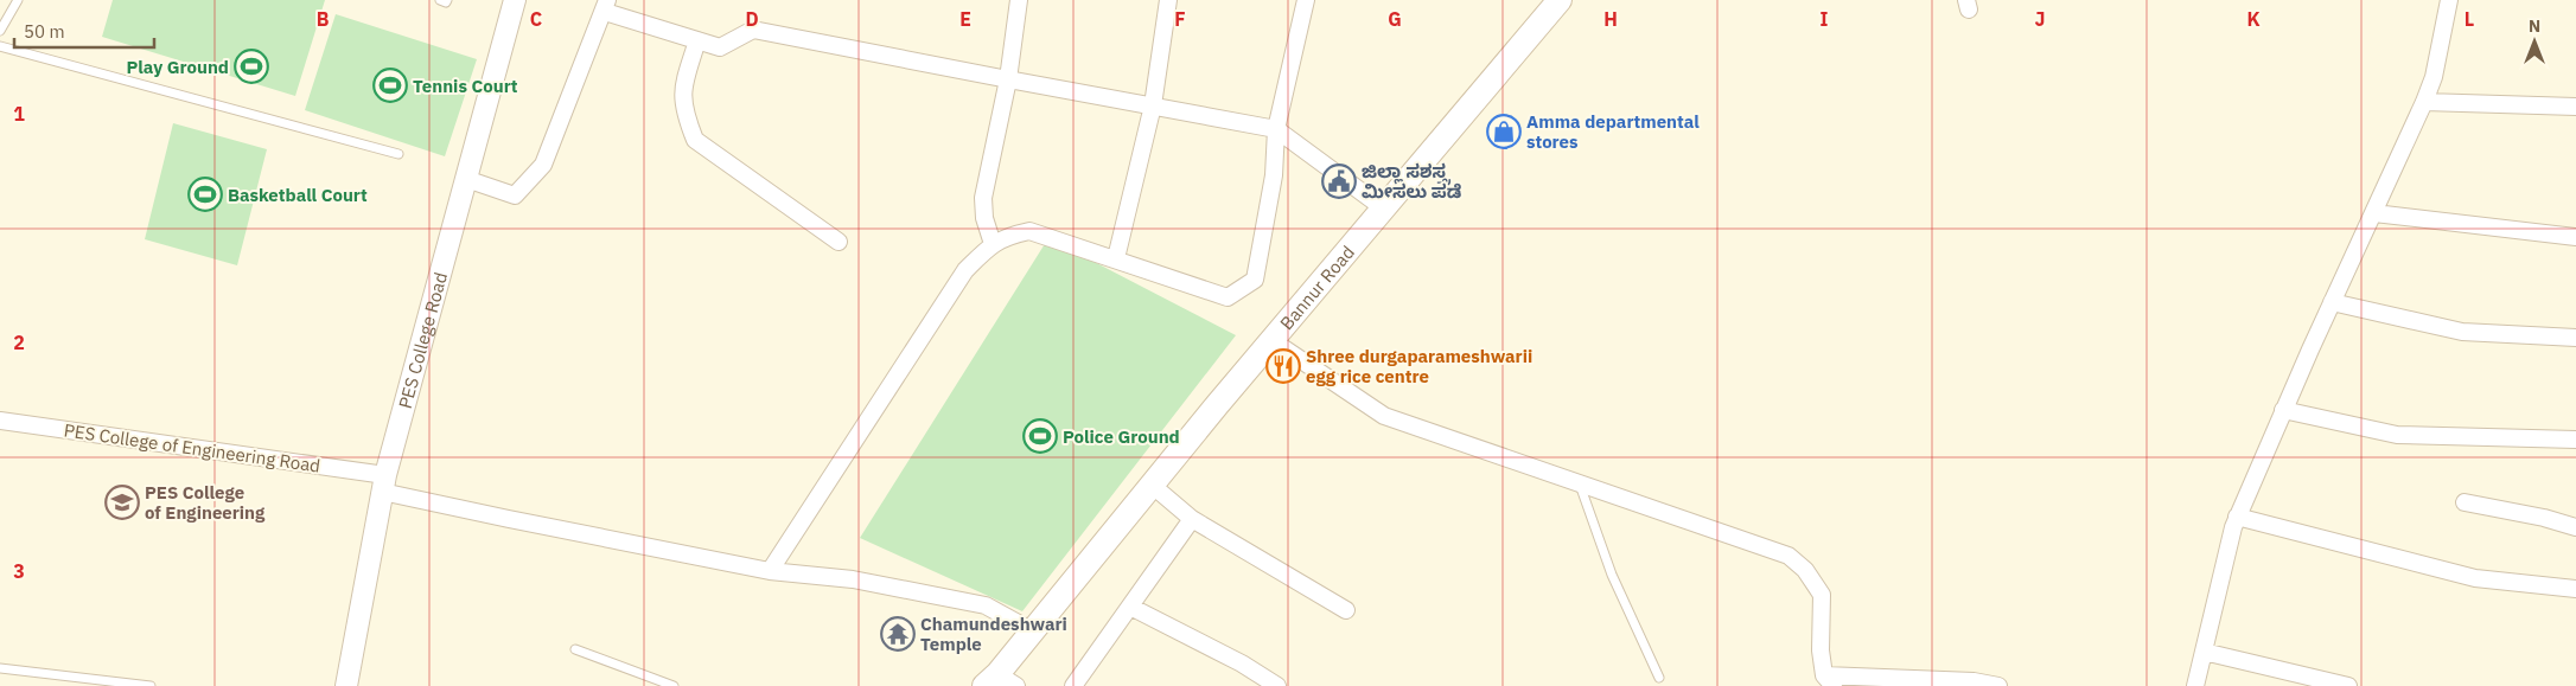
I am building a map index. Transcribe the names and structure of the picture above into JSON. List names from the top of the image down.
{
  "streets": {
    "main road": ["Bannur Road"],
    "street": ["PES College Road", "PES College of Engineering Road"]
  },
  "crossings": [
    ["Bannur Road", "PES College of Engineering Road"],
    ["PES College Road", "PES College of Engineering Road"]
  ],
  "places": {
    "sports": [
      "Play Ground",
      "Tennis Court",
      "Basketball Court",
      "Police Ground"
    ],
    "shop": ["Amma departmental stores"],
    "public building": ["ಜಿಲ್ಲಾ ಸಶಸ್ತ್ರ ಮೀಸಲು ಪಡೆ"],
    "restaurant": ["Shree durgaparameshwarii egg rice centre"],
    "school or university": ["PES College of Engineering"],
    "temple": ["Chamundeshwari Temple"]
  },
  "scale_bar": "50 m",
  "north": "top",
  "grid": {
    "columns": [
      "B",
      "C",
      "D",
      "E",
      "F",
      "G",
      "H",
      "I",
      "J",
      "K",
      "L"
    ],
    "rows": ["1", "2", "3"]
  }
}
